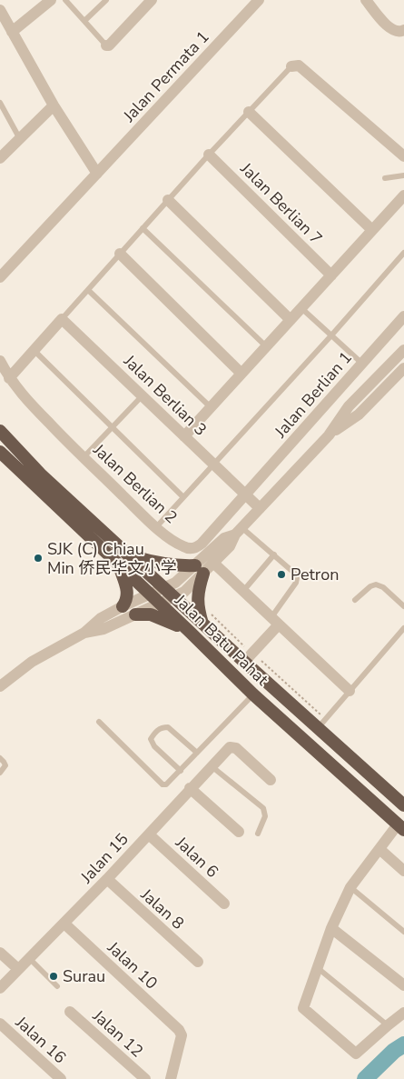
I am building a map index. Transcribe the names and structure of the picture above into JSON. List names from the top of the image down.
{
  "streets": {
    "highway": ["Jalan Batu Pahat"],
    "street": [
      "Jalan Permata 1",
      "Jalan Berlian 7",
      "Jalan Berlian 1",
      "Jalan Berlian 3",
      "Jalan Berlian 2",
      "Jalan 6",
      "Jalan 15",
      "Jalan 8",
      "Jalan 10",
      "Jalan 12",
      "Jalan 16"
    ]
  },
  "crossings": [
    ["Jalan Berlian 1", "Jalan Berlian 3"],
    ["Jalan Berlian 1", "Jalan Berlian 2"],
    ["Jalan Berlian 3", "Jalan Berlian 2"],
    ["Jalan 6", "Jalan 15"],
    ["Jalan 15", "Jalan 8"],
    ["Jalan 15", "Jalan 10"]
  ],
  "places": ["SJK (C) Chiau Min 侨民华文小学", "Petron", "Surau"]
}
